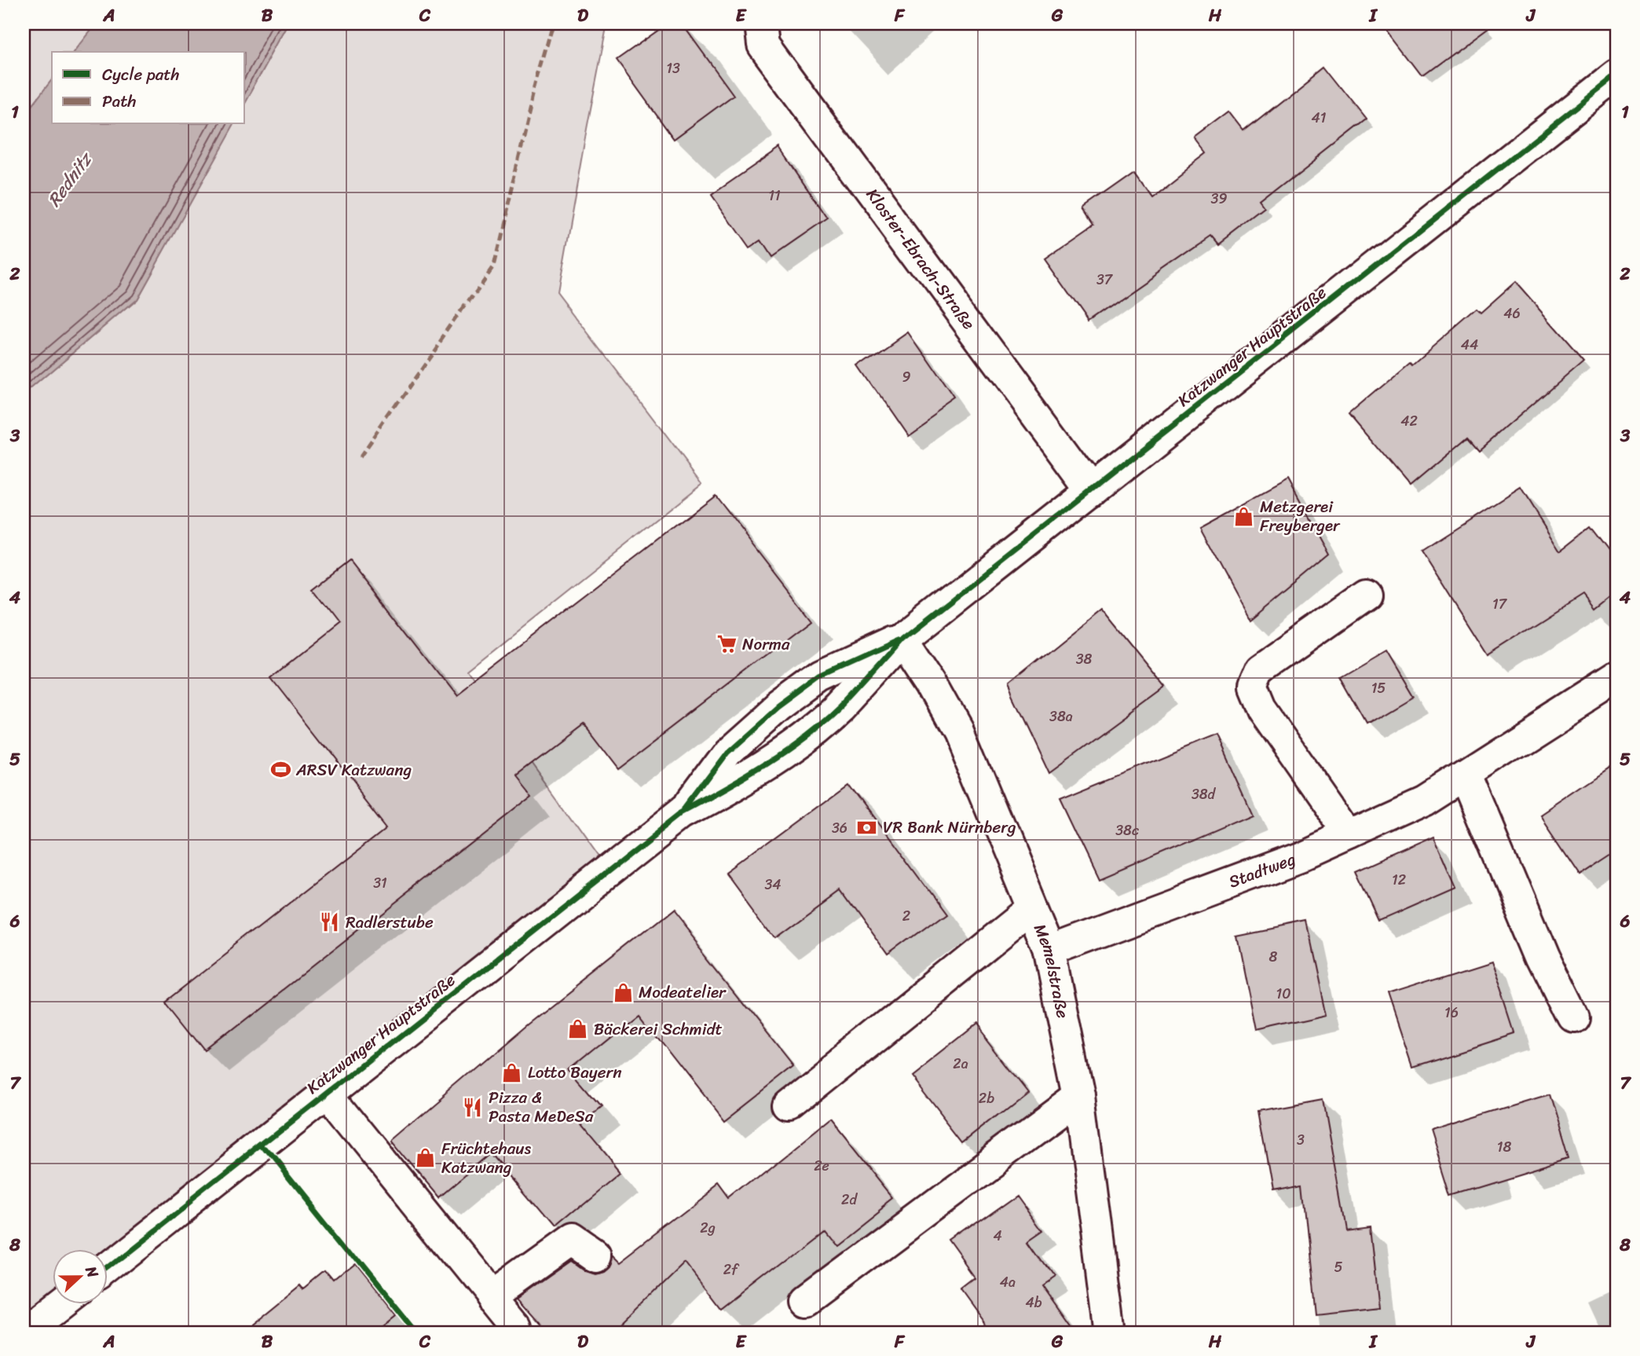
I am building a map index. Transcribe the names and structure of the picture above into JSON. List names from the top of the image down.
{
  "streets": {
    "main road": [
      "Kloster-Ebrach-Straße",
      "Katzwanger Hauptstraße",
      "Stadtweg",
      "Memelstraße"
    ]
  },
  "crossings": [
    ["Kloster-Ebrach-Straße", "Katzwanger Hauptstraße"],
    ["Katzwanger Hauptstraße", "Memelstraße"],
    ["Stadtweg", "Memelstraße"]
  ],
  "water": ["Rednitz"],
  "places": {
    "shop": [
      "Metzgerei Freyberger",
      "Modeatelier",
      "Bäckerei Schmidt",
      "Lotto Bayern",
      "Früchtehaus Katzwang"
    ],
    "supermarket": ["Norma"],
    "sports": ["ARSV Katzwang"],
    "bank": ["VR Bank Nürnberg"],
    "restaurant": ["Radlerstube", "Pizza & Pasta MeDeSa"]
  },
  "house_numbers": [
    "13",
    "41",
    "11",
    "39",
    "37",
    "46",
    "44",
    "9",
    "42",
    "17",
    "38",
    "15",
    "38a",
    "38d",
    "36",
    "38c",
    "12",
    "31",
    "34",
    "2",
    "8",
    "10",
    "16",
    "2a",
    "2b",
    "3",
    "18",
    "2e",
    "2d",
    "2g",
    "4",
    "5",
    "2f",
    "4a",
    "4b"
  ],
  "legend": ["Cycle path", "Path"],
  "north": "right",
  "grid": {
    "columns": [
      "A",
      "B",
      "C",
      "D",
      "E",
      "F",
      "G",
      "H",
      "I",
      "J"
    ],
    "rows": [
      "1",
      "2",
      "3",
      "4",
      "5",
      "6",
      "7",
      "8"
    ]
  }
}
